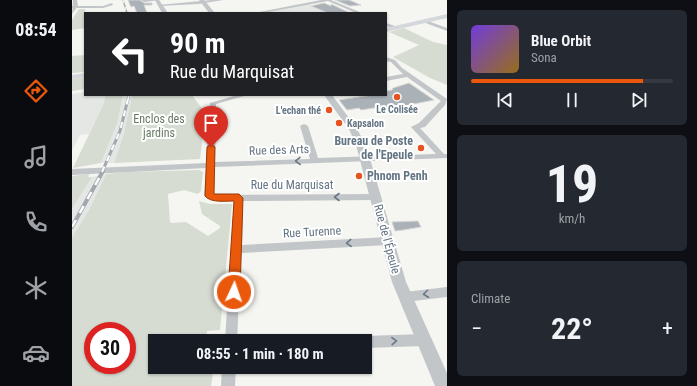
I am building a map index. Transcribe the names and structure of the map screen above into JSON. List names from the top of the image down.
{
  "streets": {
    "street": [
      "Rue des Arts",
      "Rue du Marquisat",
      "Rue Turenne",
      "Rue de l'Épeule"
    ]
  },
  "crossings": [
    ["Rue des Arts", "Rue du Marquisat"],
    ["Rue des Arts", "Rue de l'Épeule"],
    ["Rue du Marquisat", "Rue de l'Épeule"],
    ["Rue Turenne", "Rue de l'Épeule"]
  ],
  "one_way": ["Rue du Marquisat", "Rue Turenne"],
  "parks": ["Enclos des jardins"],
  "places": [
    "Le Colisée",
    "L'echan thé",
    "Kapsalon",
    "Bureau de Poste de l'Epeule",
    "Phnom Penh"
  ],
  "page": {
    "tabs": "08:54",
    "turn": ["90 m", "Rue du Marquisat"],
    "song": ["Blue Orbit", "Sona"],
    "tile": [
      ["19", "km/h"],
      "Climate"
    ],
    "heat": ["−", "22°", "+"],
    "limit": "30",
    "trip": "08:55 · 1 min · 180 m"
  }
}
